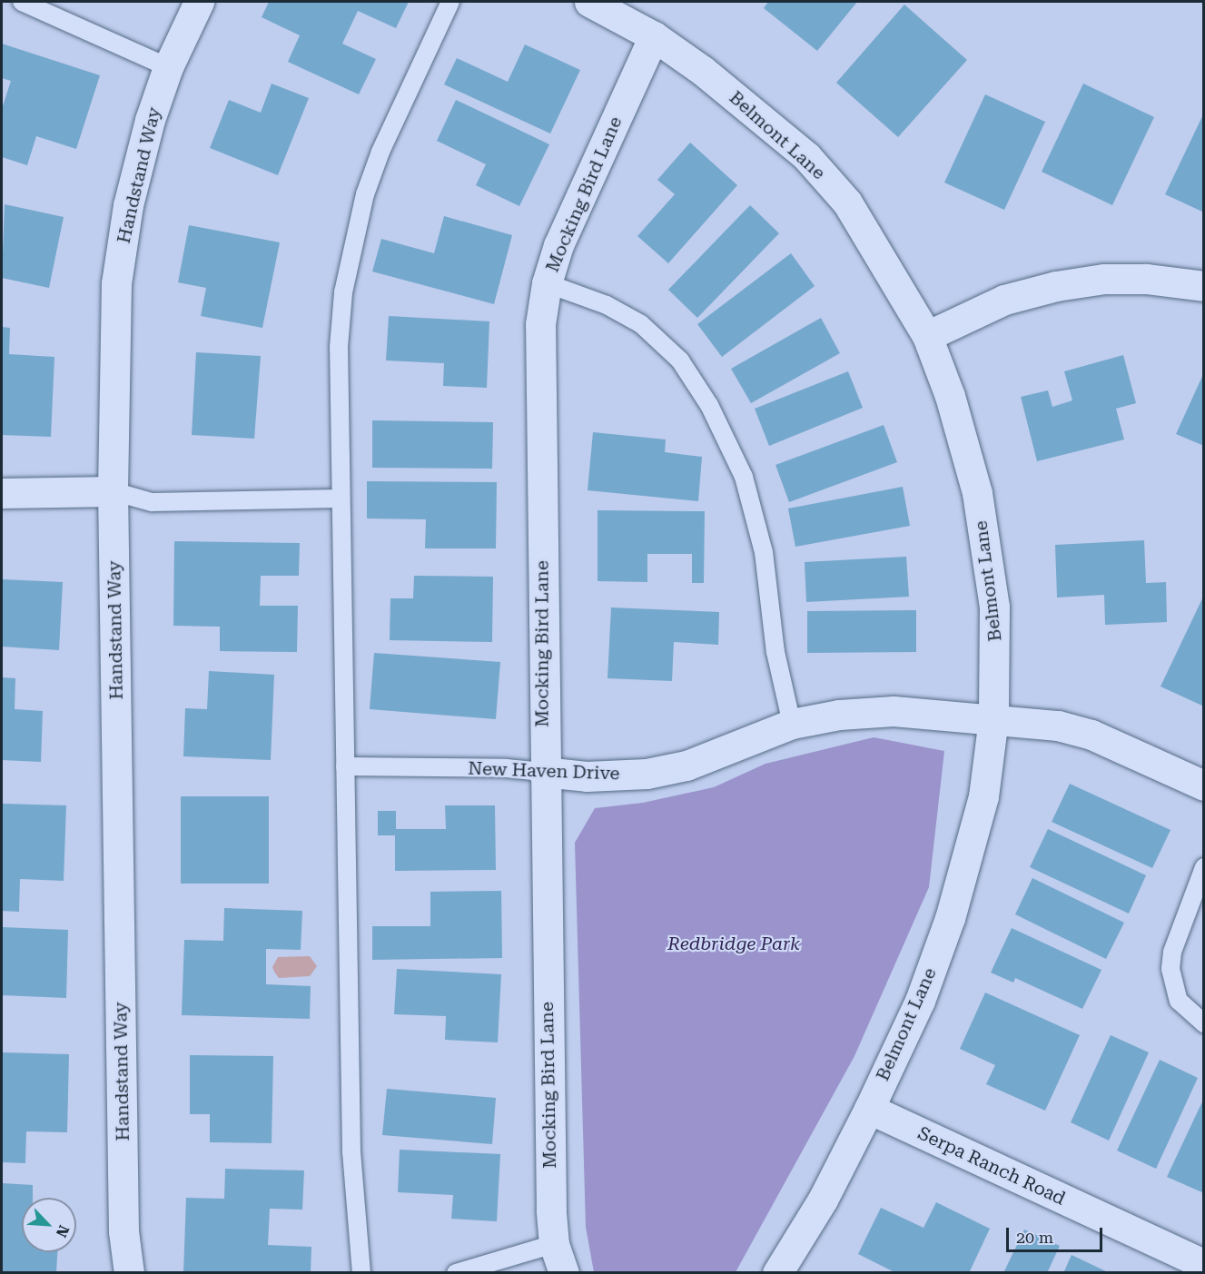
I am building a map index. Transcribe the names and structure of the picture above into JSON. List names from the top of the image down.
{
  "streets": {
    "street": [
      "Belmont Lane",
      "Handstand Way",
      "Mocking Bird Lane",
      "New Haven Drive",
      "Serpa Ranch Road"
    ]
  },
  "crossings": [
    ["Belmont Lane", "Mocking Bird Lane"],
    ["Belmont Lane", "New Haven Drive"],
    ["Belmont Lane", "Serpa Ranch Road"],
    ["Mocking Bird Lane", "New Haven Drive"]
  ],
  "parks": ["Redbridge Park"],
  "scale_bar": "20 m",
  "north": "bottom right"
}
